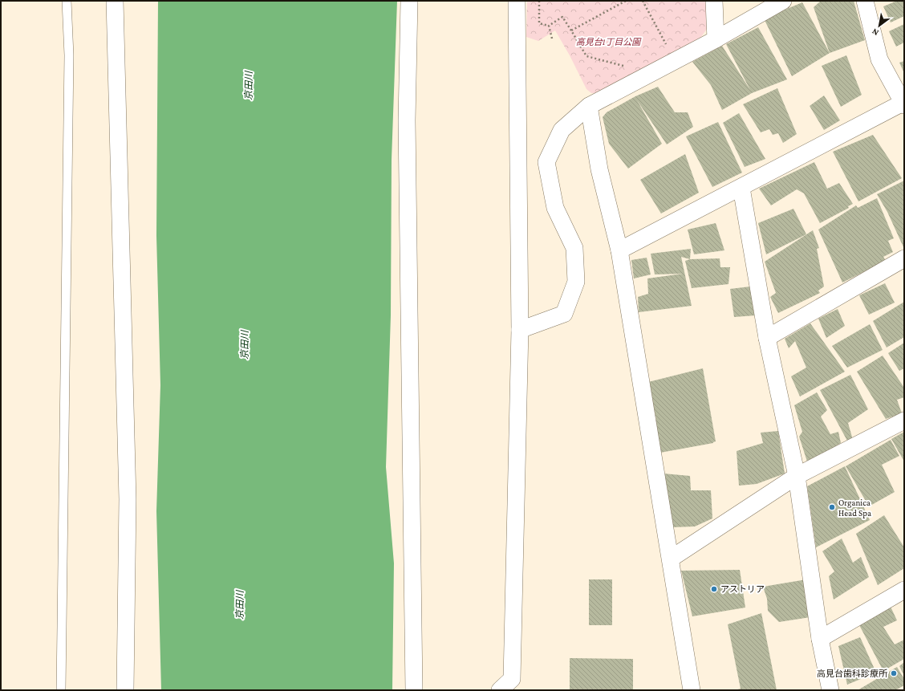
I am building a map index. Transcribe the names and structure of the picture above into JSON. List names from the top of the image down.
{
  "water": ["京田川"],
  "parks": ["高見台1丁目公園"],
  "places": ["Organica Head Spa", "アストリア", "高見台歯科診療所"],
  "north": "bottom left"
}
